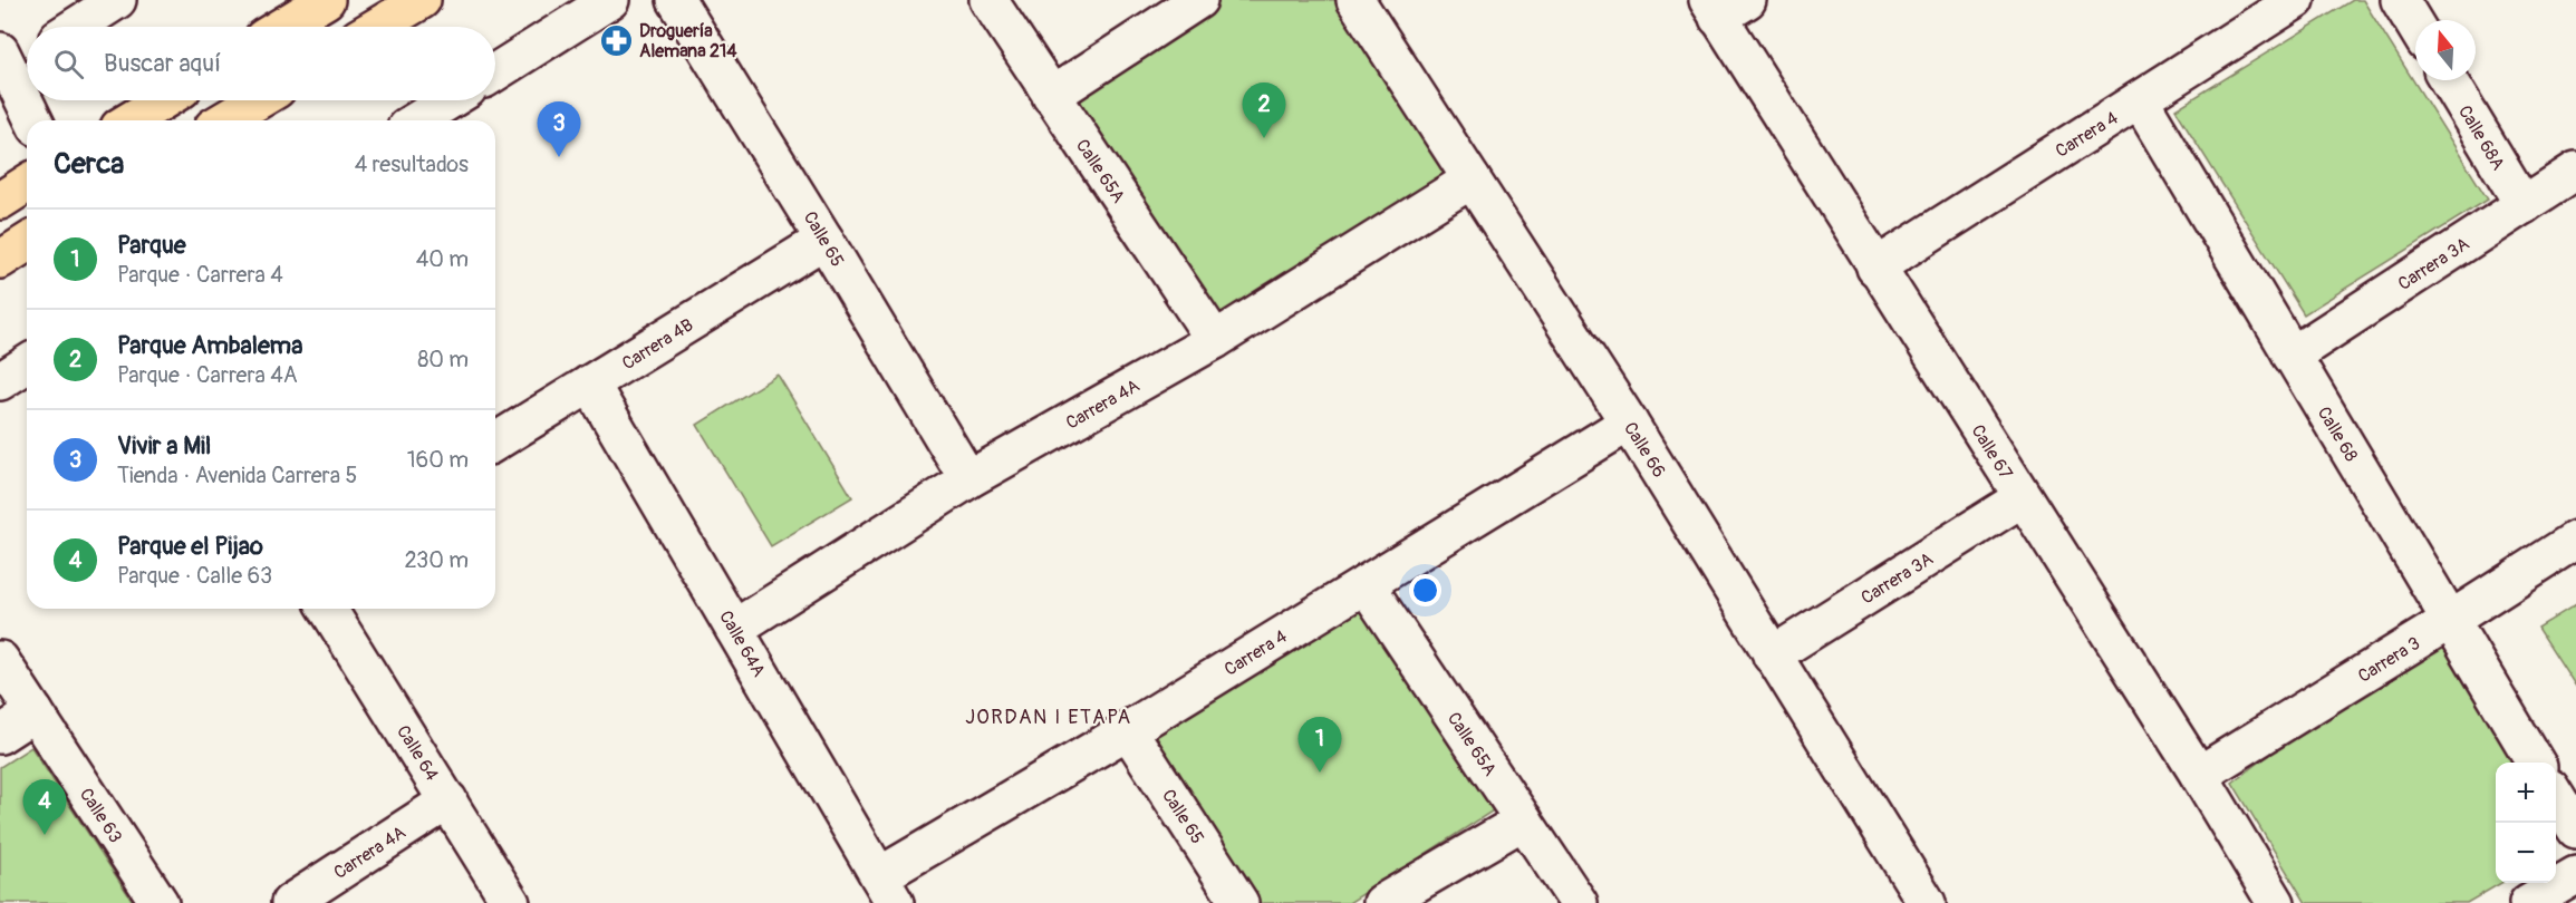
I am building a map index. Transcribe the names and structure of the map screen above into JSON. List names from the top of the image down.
{
  "streets": {
    "street": [
      "Carrera 4",
      "Calle 68A",
      "Calle 65A",
      "Calle 65",
      "Carrera 3A",
      "Carrera 4B",
      "Carrera 4A",
      "Calle 68",
      "Calle 66",
      "Calle 67",
      "Calle 64A",
      "Carrera 3",
      "Calle 64",
      "Calle 63"
    ]
  },
  "crossings": [
    ["Carrera 4", "Calle 65A"],
    ["Carrera 4", "Calle 65"],
    ["Carrera 4", "Calle 68"],
    ["Carrera 4", "Calle 66"],
    ["Carrera 4", "Calle 67"],
    ["Carrera 4", "Calle 64A"],
    ["Calle 68A", "Carrera 3A"],
    ["Calle 65A", "Carrera 4A"],
    ["Calle 65", "Carrera 4B"],
    ["Calle 65", "Carrera 4A"],
    ["Carrera 3A", "Calle 68"],
    ["Carrera 3A", "Calle 66"],
    ["Carrera 3A", "Calle 67"],
    ["Carrera 4B", "Calle 64A"],
    ["Carrera 4A", "Calle 66"],
    ["Carrera 4A", "Calle 64A"],
    ["Carrera 4A", "Calle 64"],
    ["Calle 68", "Carrera 3"],
    ["Calle 67", "Carrera 3"]
  ],
  "districts": ["JORDAN I ETAPA"],
  "places": {
    "pharmacy": ["Droguería Alemana 214"]
  },
  "north": "top",
  "page": {
    "search": "Buscar aquí",
    "pins": [
      "2",
      "3",
      "1",
      "4"
    ],
    "heading": ["Cerca", "4 resultados"],
    "list": [
      {
        "mark": "1",
        "name": "Parque",
        "note": "Parque · Carrera 4",
        "value": "40 m"
      },
      {
        "mark": "2",
        "name": "Parque Ambalema",
        "note": "Parque · Carrera 4A",
        "value": "80 m"
      },
      {
        "mark": "3",
        "name": "Vivir a Mil",
        "note": "Tienda · Avenida Carrera 5",
        "value": "160 m"
      },
      {
        "mark": "4",
        "name": "Parque el Pijao",
        "note": "Parque · Calle 63",
        "value": "230 m"
      }
    ],
    "map_buttons": ["+", "−"]
  }
}
